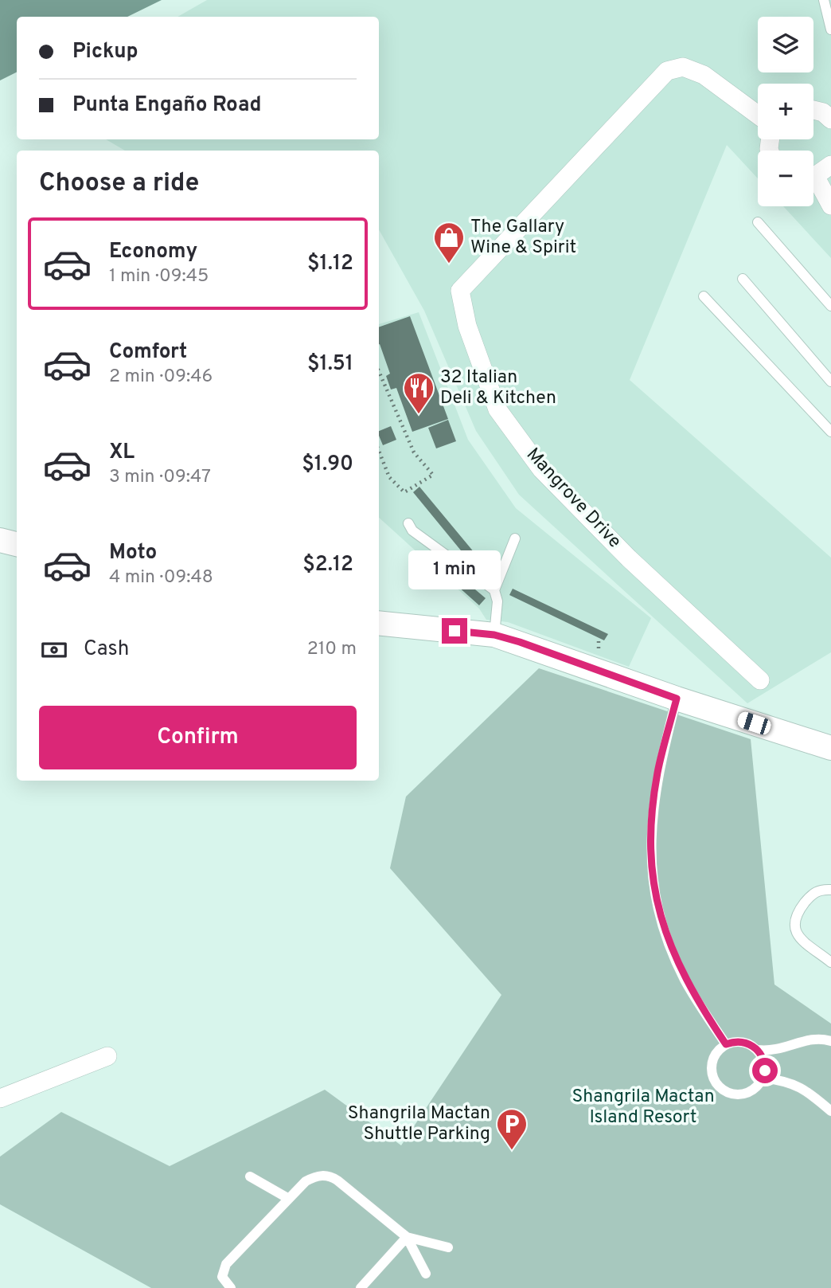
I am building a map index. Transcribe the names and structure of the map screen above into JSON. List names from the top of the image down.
{
  "streets": {
    "street": ["Mangrove Drive"]
  },
  "parks": ["Shangrila Mactan Island Resort"],
  "places": {
    "shop": ["The Gallary Wine & Spirit"],
    "restaurant": ["32 Italian Deli & Kitchen"],
    "parking": ["Shangrila Mactan Shuttle Parking"]
  },
  "page": {
    "map_buttons": ["+", "−"],
    "banner": ["Pickup", "Punta Engaño Road"],
    "heading": "Choose a ride",
    "list": [
      {
        "name": "Economy",
        "note": "1 min · 09:45",
        "value": "$1.12"
      },
      {
        "name": "Comfort",
        "note": "2 min · 09:46",
        "value": "$1.51"
      },
      {
        "name": "XL",
        "note": "3 min · 09:47",
        "value": "$1.90"
      },
      {
        "name": "Moto",
        "note": "4 min · 09:48",
        "value": "$2.12"
      }
    ],
    "bubble": "1 min",
    "pay": ["Cash", "210 m"],
    "buttons": "Confirm"
  }
}
